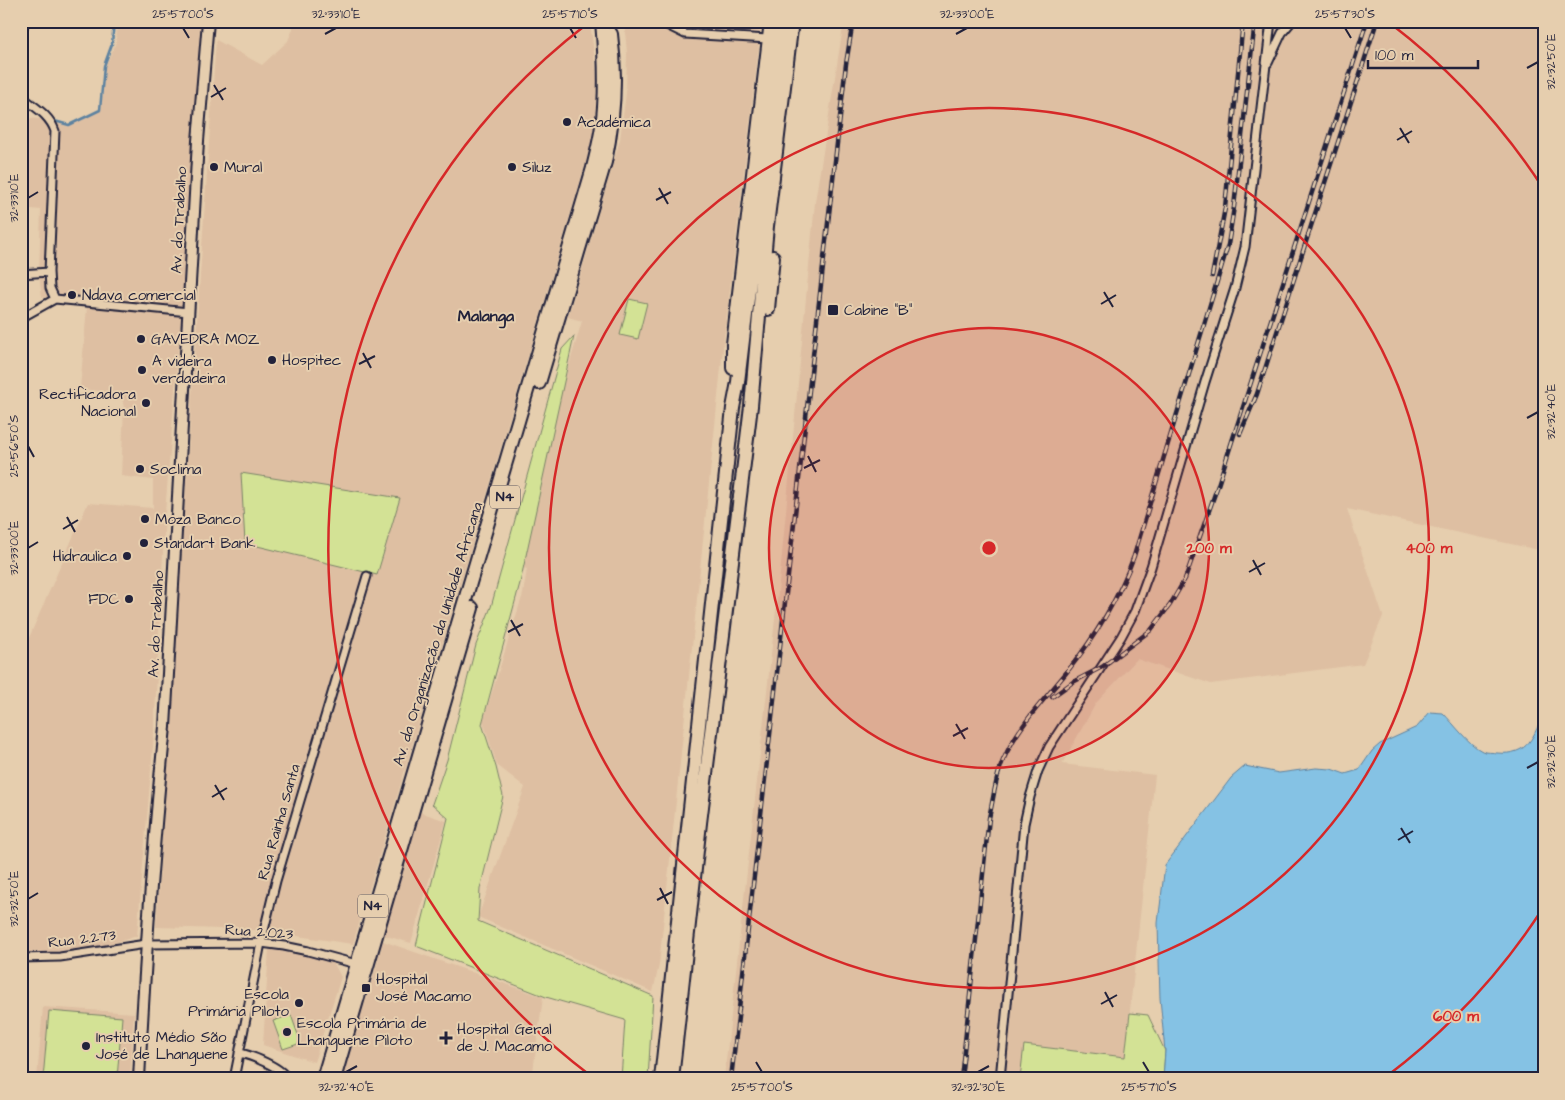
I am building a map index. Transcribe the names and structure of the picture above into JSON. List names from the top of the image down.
{
  "streets": {
    "highway": ["N4", "Av. da Organização da Unidade Africana"],
    "main road": ["Av. do Trabalho"],
    "street": ["Rua Rainha Santa", "Rua 2.023", "Rua 2.273"]
  },
  "crossings": [
    ["Av. do Trabalho", "Rua 2.023"],
    ["Av. do Trabalho", "Rua 2.273"],
    ["N4", "Av. da Organização da Unidade Africana"],
    ["N4", "Rua 2.023"],
    ["Av. da Organização da Unidade Africana", "Rua 2.023"],
    ["Rua Rainha Santa", "Rua 2.023"],
    ["Rua 2.023", "Rua 2.273"]
  ],
  "districts": ["Malanga"],
  "places": {
    "other": [
      "Académica",
      "Mural",
      "Siluz",
      "Ndava comercial",
      "GAVEDRA MOZ",
      "Hospitec",
      "A videira verdadeira",
      "Rectificadora Nacional",
      "Soclima",
      "Moza Banco",
      "Standart Bank",
      "Hidraulica",
      "FDC",
      "Escola Primária Piloto",
      "Escola Primária de Lhanguene Piloto",
      "Instituto Médio São José de Lhanguene"
    ],
    "transit": ["Cabine \"B\"", "Hospital José Macamo"],
    "health": ["Hospital Geral de J. Macamo"]
  },
  "scale_bar": "100 m",
  "coordinates": [
    "25°57'00\"S",
    "32°33'10\"E",
    "25°57'10\"S",
    "32°33'00\"E",
    "25°57'30\"S",
    "32°32'50\"E",
    "32°32'40\"E",
    "25°56'50\"S",
    "32°32'30\"E"
  ],
  "rings": ["200 m", "400 m", "600 m"]
}
